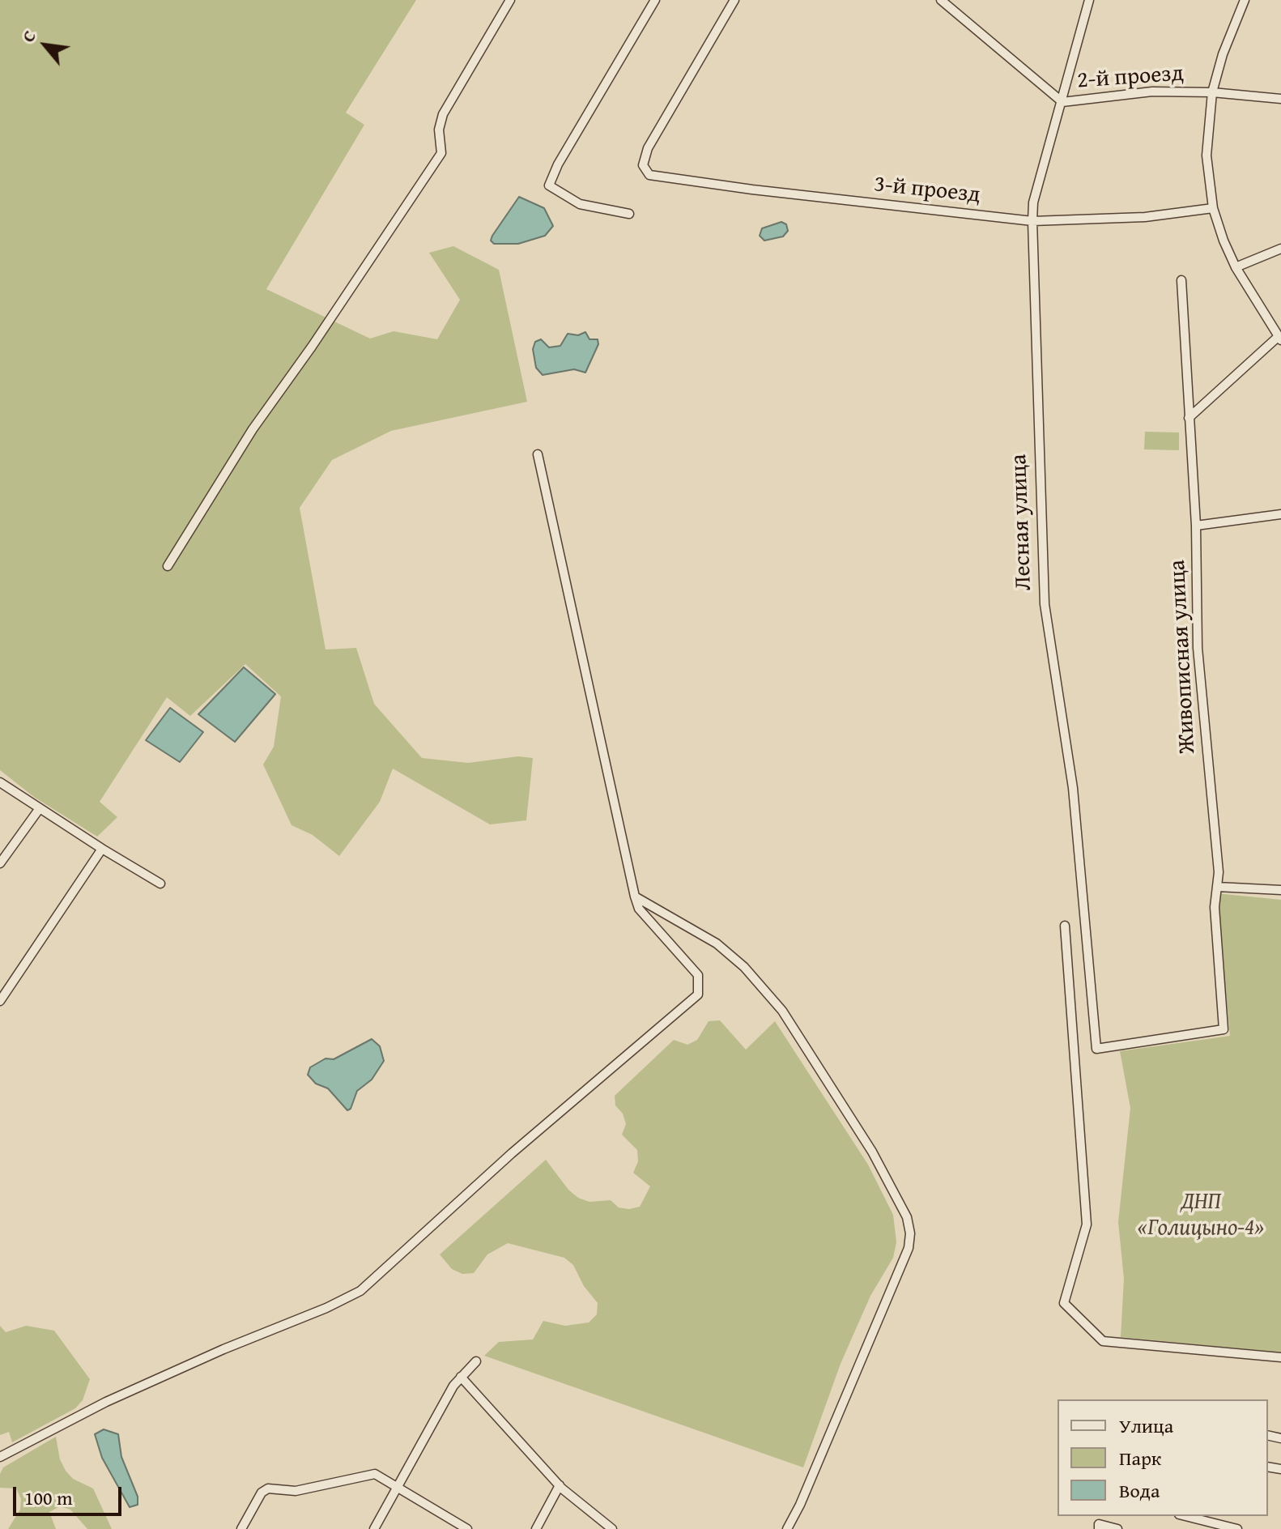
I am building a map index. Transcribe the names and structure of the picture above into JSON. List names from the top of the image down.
{
  "streets": {
    "street": [
      "2-й проезд",
      "3-й проезд",
      "Лесная улица",
      "Живописная улица"
    ]
  },
  "crossings": [
    ["2-й проезд", "Лесная улица"],
    ["3-й проезд", "Лесная улица"],
    ["Лесная улица", "Живописная улица"]
  ],
  "parks": ["ДНП «Голицыно-4»"],
  "legend": ["Улица", "Парк", "Вода"],
  "scale_bar": "100 m",
  "north": "top left"
}
